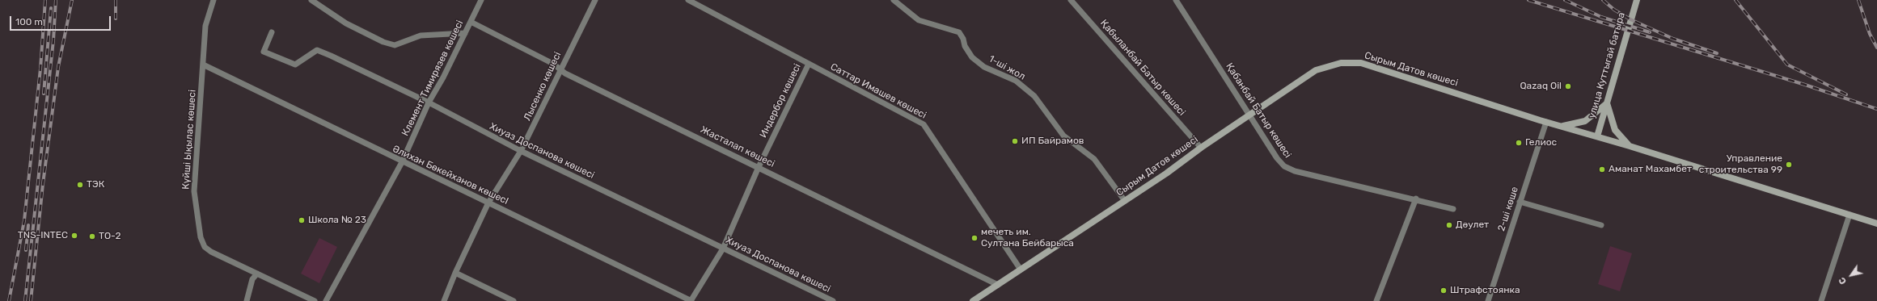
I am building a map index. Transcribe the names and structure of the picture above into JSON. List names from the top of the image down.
{
  "streets": {
    "main road": ["улица Куттыгай батыра", "Сырым Датов көшесі"],
    "street": [
      "1-ші жол",
      "Қабыланбай Батыр көшесі",
      "Клемент Тимирязев көшесі",
      "Лысенко көшесі",
      "Саттар Имашев көшесі",
      "Индербор көшесі",
      "Қабанбай Батыр көшесі",
      "Күйші Ықылас көшесі",
      "Жасталап көшесі",
      "Хиуаз Доспанова көшесі",
      "Әлихан Бөкейханов көшесI",
      "2-ші көше"
    ]
  },
  "crossings": [
    ["улица Куттыгай батыра", "Сырым Датов көшесі"],
    ["1-ші жол", "Сырым Датов көшесі"],
    ["Қабыланбай Батыр көшесі", "Сырым Датов көшесі"],
    ["Сырым Датов көшесі", "Саттар Имашев көшесі"],
    ["Сырым Датов көшесі", "Қабанбай Батыр көшесі"],
    ["Сырым Датов көшесі", "Жасталап көшесі"],
    ["Сырым Датов көшесі", "2-ші көше"],
    ["Клемент Тимирязев көшесі", "Жасталап көшесі"],
    ["Клемент Тимирязев көшесі", "Хиуаз Доспанова көшесі"],
    ["Клемент Тимирязев көшесі", "Әлихан Бөкейханов көшесI"],
    ["Лысенко көшесі", "Жасталап көшесі"],
    ["Лысенко көшесі", "Хиуаз Доспанова көшесі"],
    ["Лысенко көшесі", "Әлихан Бөкейханов көшесI"],
    ["Саттар Имашев көшесі", "Индербор көшесі"],
    ["Индербор көшесі", "Жасталап көшесі"],
    ["Индербор көшесі", "Хиуаз Доспанова көшесі"],
    ["Индербор көшесі", "Әлихан Бөкейханов көшесI"],
    ["Күйші Ықылас көшесі", "Әлихан Бөкейханов көшесI"]
  ],
  "places": [
    "Qazaq Oil",
    "ИП Байрамов",
    "Гелиос",
    "Управление строительства 99",
    "Аманат Махамбет",
    "ТЭК",
    "Школа № 23",
    "Дәулет",
    "TNS-INTEC",
    "ТО-2",
    "мечеть им. Султана Бейбарыса",
    "Штрафстоянка"
  ],
  "scale_bar": "100 m",
  "north": "bottom left"
}
